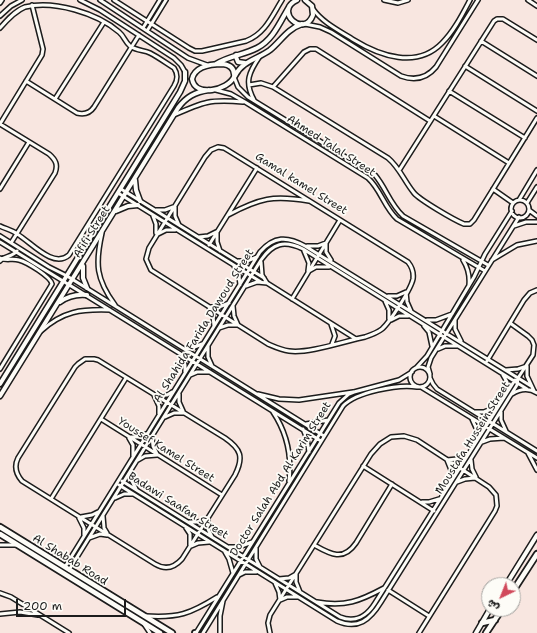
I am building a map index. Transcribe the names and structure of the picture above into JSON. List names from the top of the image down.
{
  "streets": {
    "main road": ["Al Shabab Road"],
    "street": [
      "Ahmed Talal Street",
      "Gamal kamel Street",
      "Afifi Street",
      "Al Shahida Farida Dawoud Street",
      "Moustafa Hussein Street",
      "Youssef Kamel Street",
      "Doctor Salah Abd Al Karim Street",
      "Badawi Saafan Street"
    ]
  },
  "crossings": [
    ["Ahmed Talal Street", "Afifi Street"],
    ["Gamal kamel Street", "Al Shahida Farida Dawoud Street"],
    ["Al Shahida Farida Dawoud Street", "Moustafa Hussein Street"],
    ["Al Shahida Farida Dawoud Street", "Youssef Kamel Street"],
    ["Al Shahida Farida Dawoud Street", "Badawi Saafan Street"],
    ["Al Shahida Farida Dawoud Street", "Al Shabab Road"],
    ["Moustafa Hussein Street", "Doctor Salah Abd Al Karim Street"],
    ["Moustafa Hussein Street", "Badawi Saafan Street"],
    ["Doctor Salah Abd Al Karim Street", "Badawi Saafan Street"]
  ],
  "scale_bar": "200 m",
  "north": "bottom left"
}
